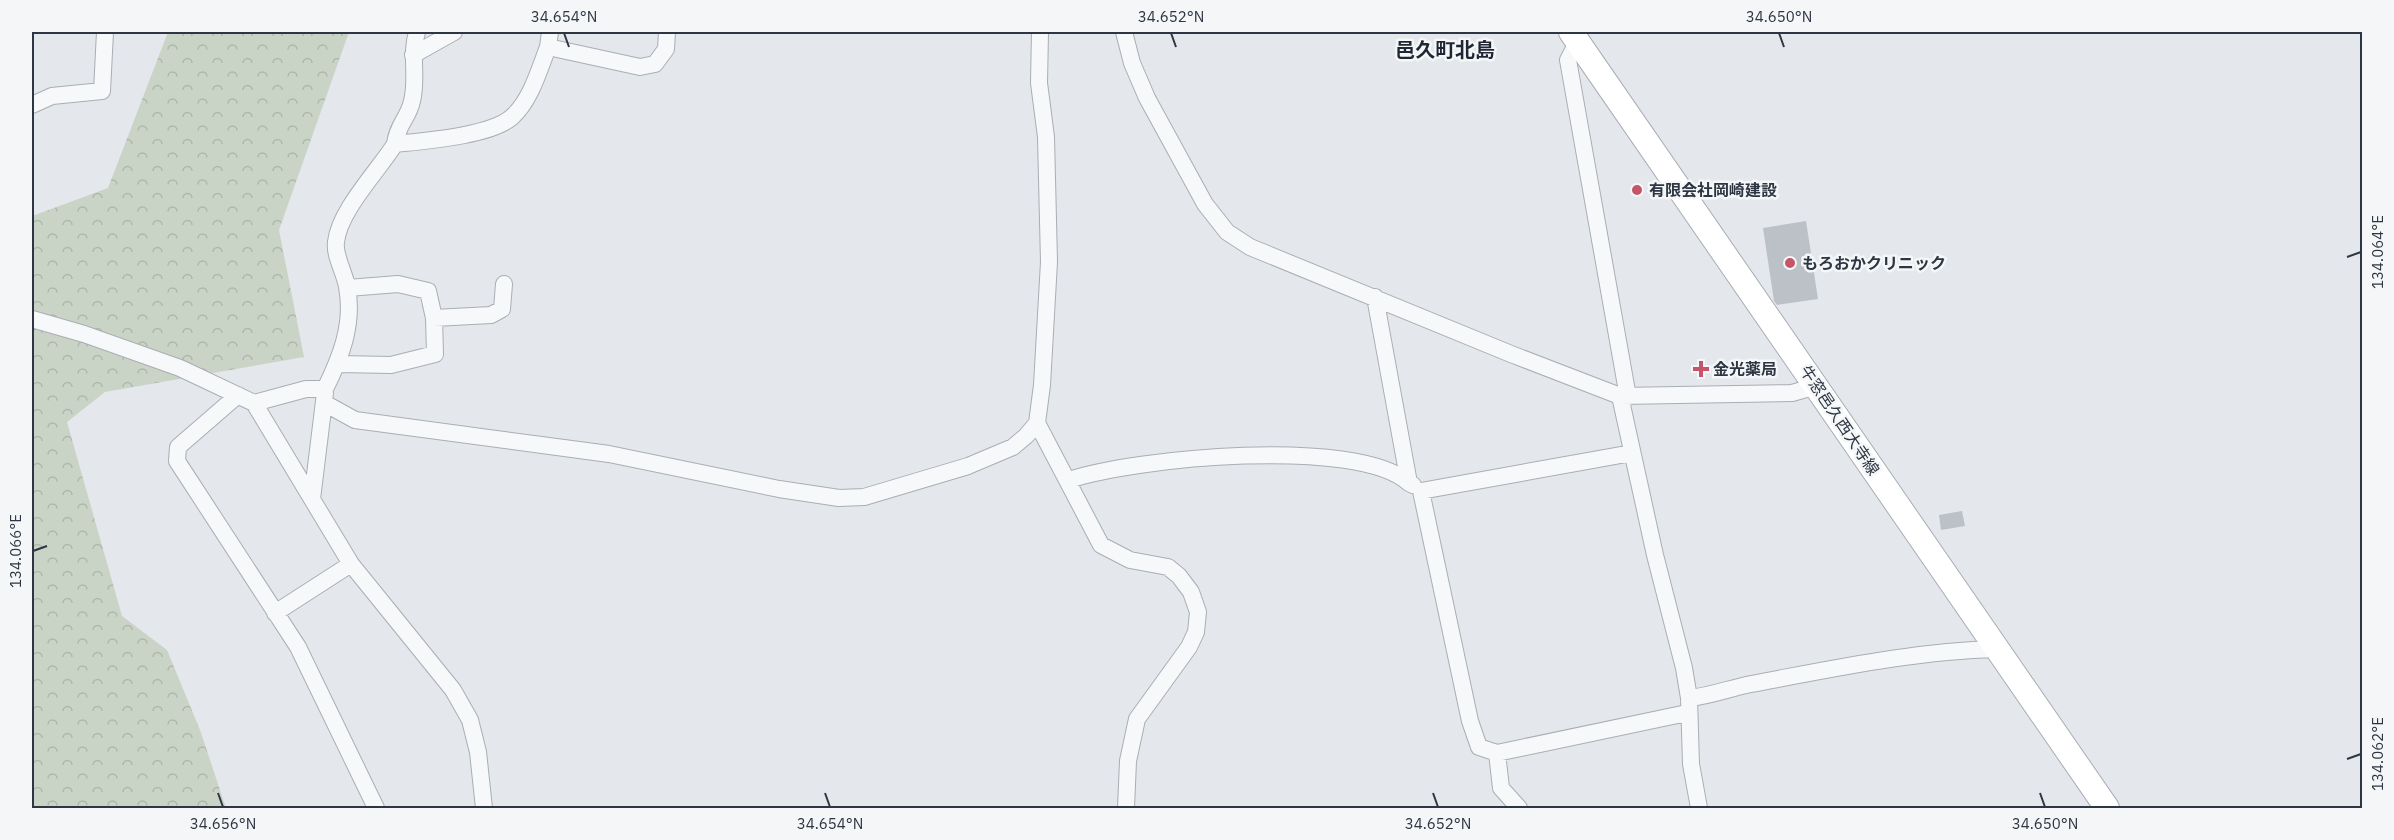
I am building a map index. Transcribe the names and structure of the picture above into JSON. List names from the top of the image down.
{
  "streets": {
    "main road": ["牛窓邑久西大寺線"]
  },
  "districts": ["邑久町北島"],
  "places": {
    "other": ["有限会社岡崎建設", "もろおかクリニック"],
    "health": ["金光薬局"]
  },
  "coordinates": [
    "34.654°N",
    "34.652°N",
    "34.650°N",
    "134.064°E",
    "134.066°E",
    "134.062°E",
    "34.656°N"
  ]
}
